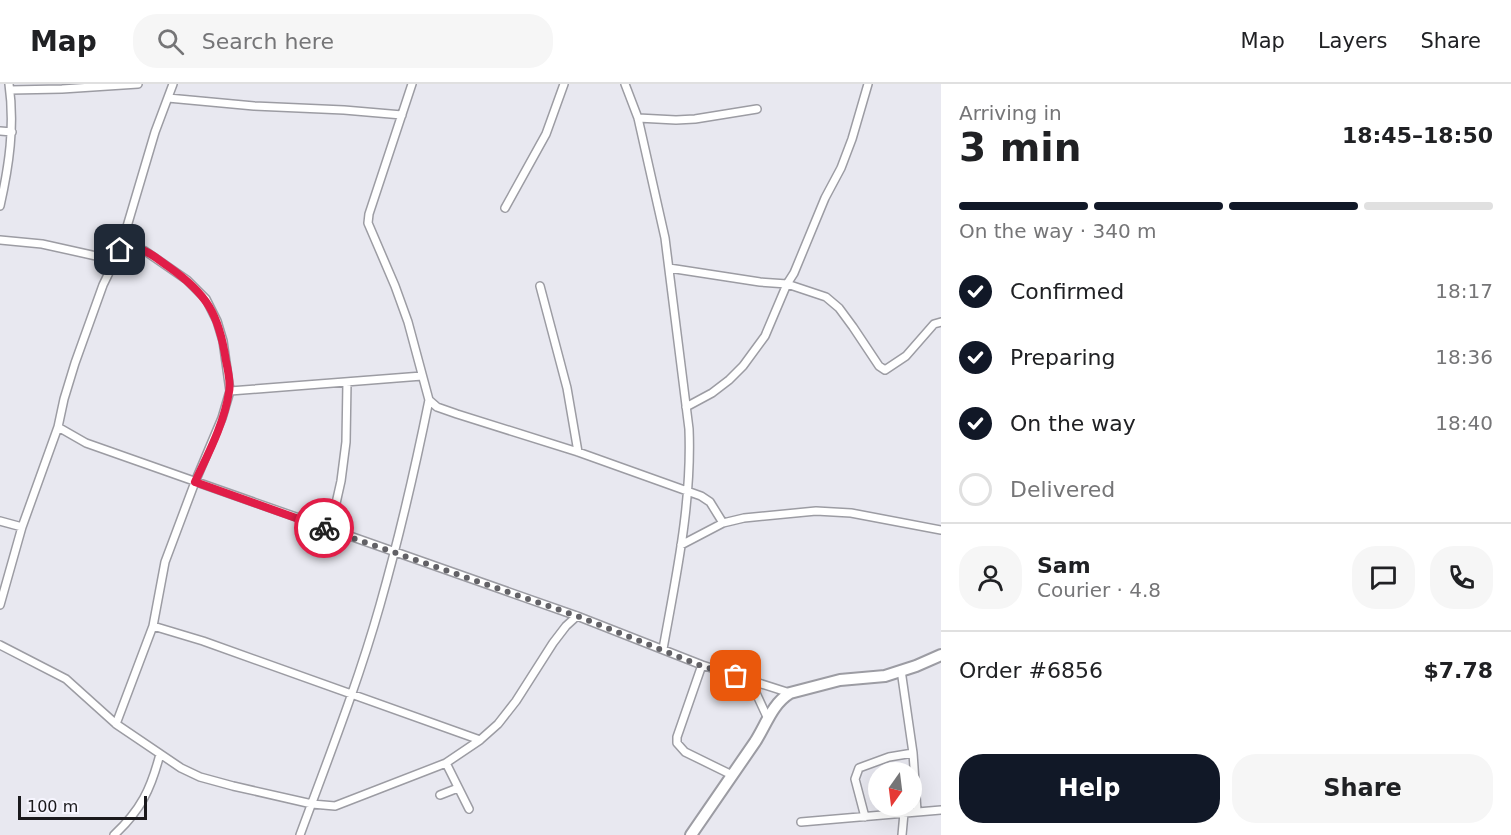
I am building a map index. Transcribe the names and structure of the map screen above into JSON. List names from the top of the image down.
{
  "scale_bar": "100 m",
  "north": "bottom",
  "page": {
    "header": "Map",
    "search": "Search here",
    "nav": ["Map", "Layers", "Share"],
    "heading": ["3 min", "Arriving in", "18:45–18:50"],
    "panel": [
      "Sam",
      "Courier · 4.8",
      "Order #6856",
      "$7.78"
    ],
    "bar": "On the way · 340 m",
    "list": [
      ["Confirmed", "18:17"],
      ["Preparing", "18:36"],
      ["On the way", "18:40"],
      "Delivered"
    ],
    "buttons": ["Help", "Share"],
    "scale": "100 m"
  }
}
